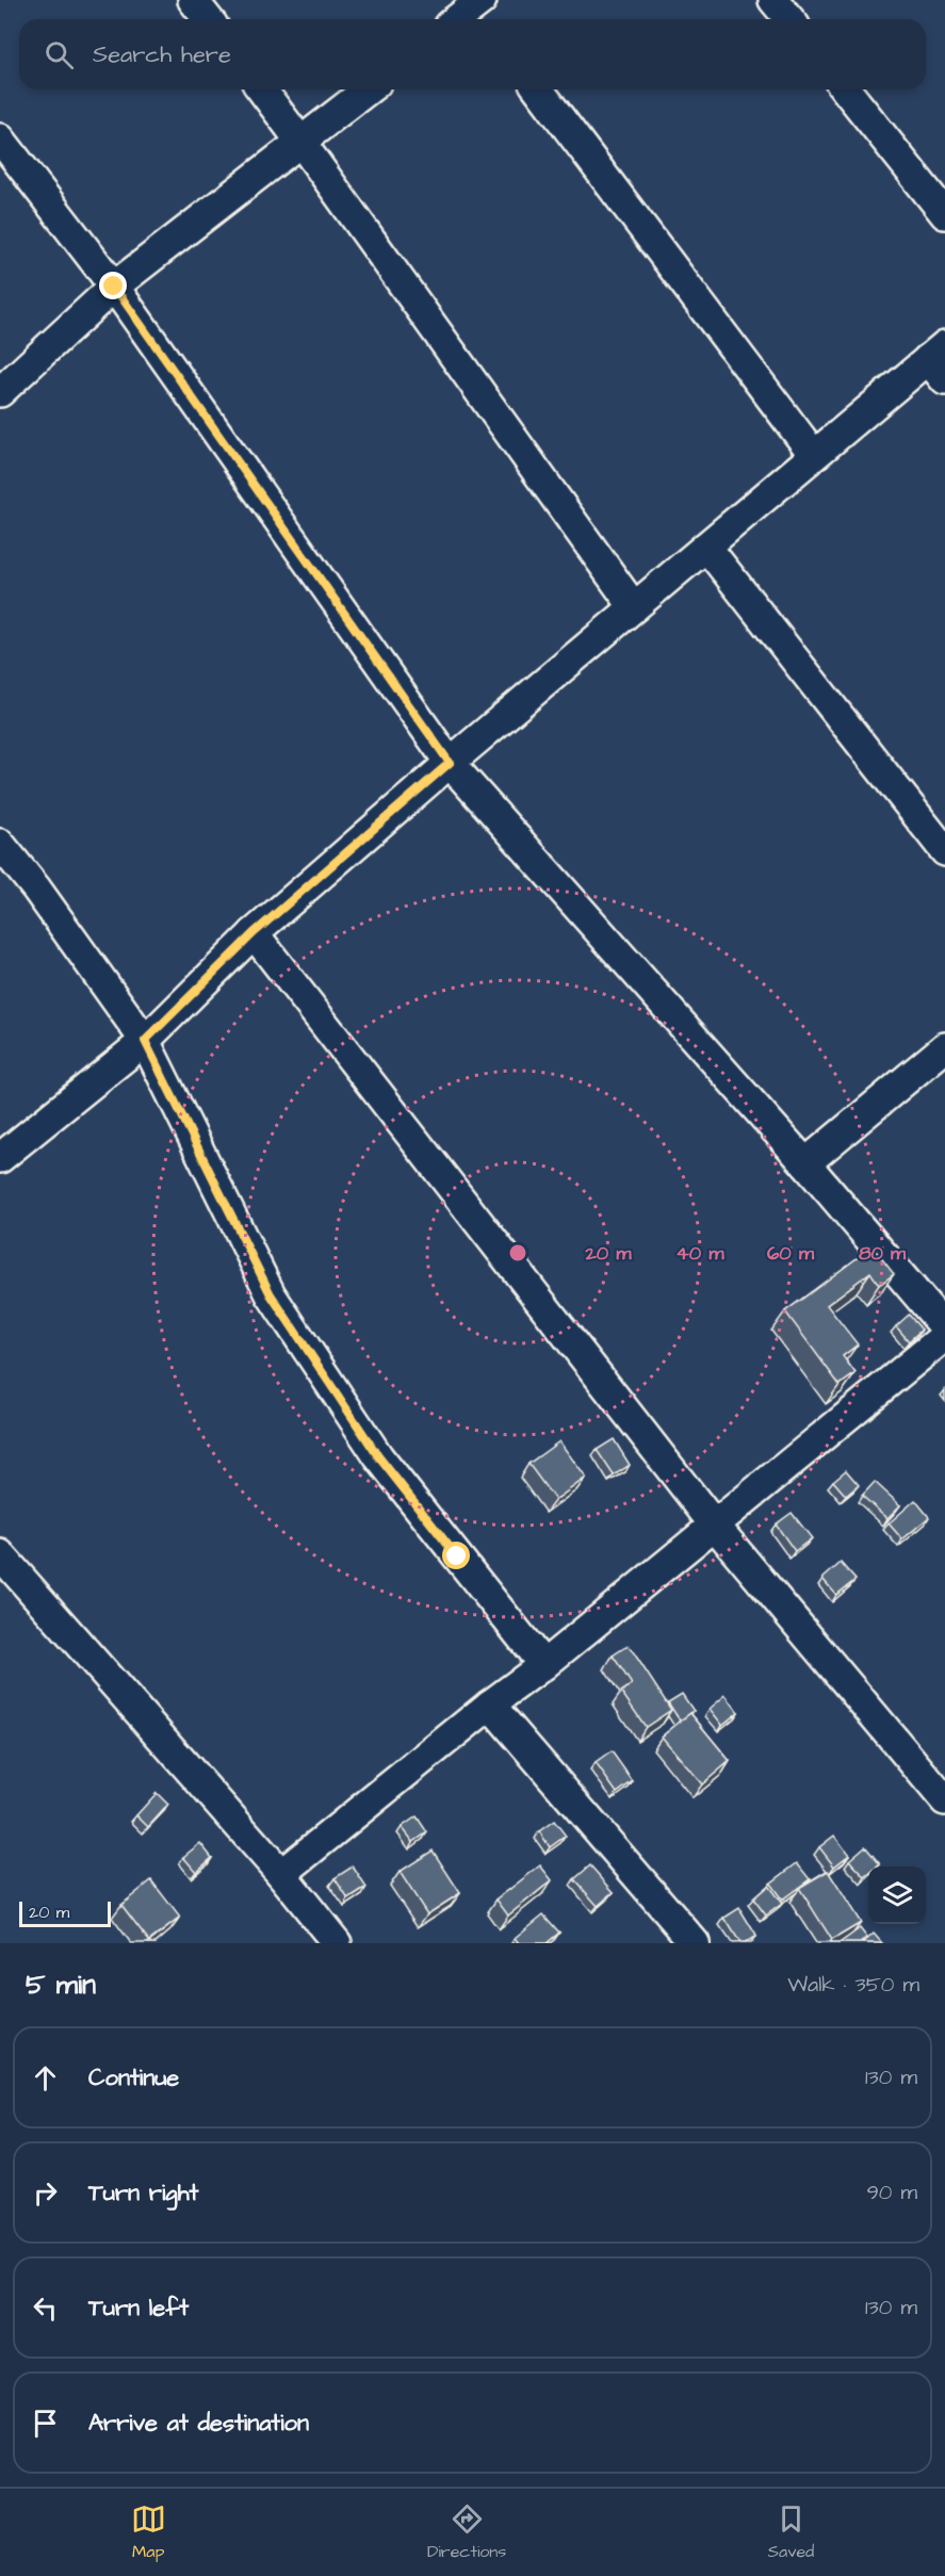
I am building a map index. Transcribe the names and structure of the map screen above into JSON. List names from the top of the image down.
{
  "scale_bar": "20 m",
  "page": {
    "search": "Search here",
    "scale": "20 m",
    "heading": ["5 min", "Walk · 350 m"],
    "list": [
      ["Continue", "130 m"],
      ["Turn right", "90 m"],
      ["Turn left", "130 m"],
      "Arrive at destination"
    ],
    "nav": ["Map", "Directions", "Saved"]
  },
  "rings": [
    "20 m",
    "40 m",
    "60 m",
    "80 m"
  ]
}
